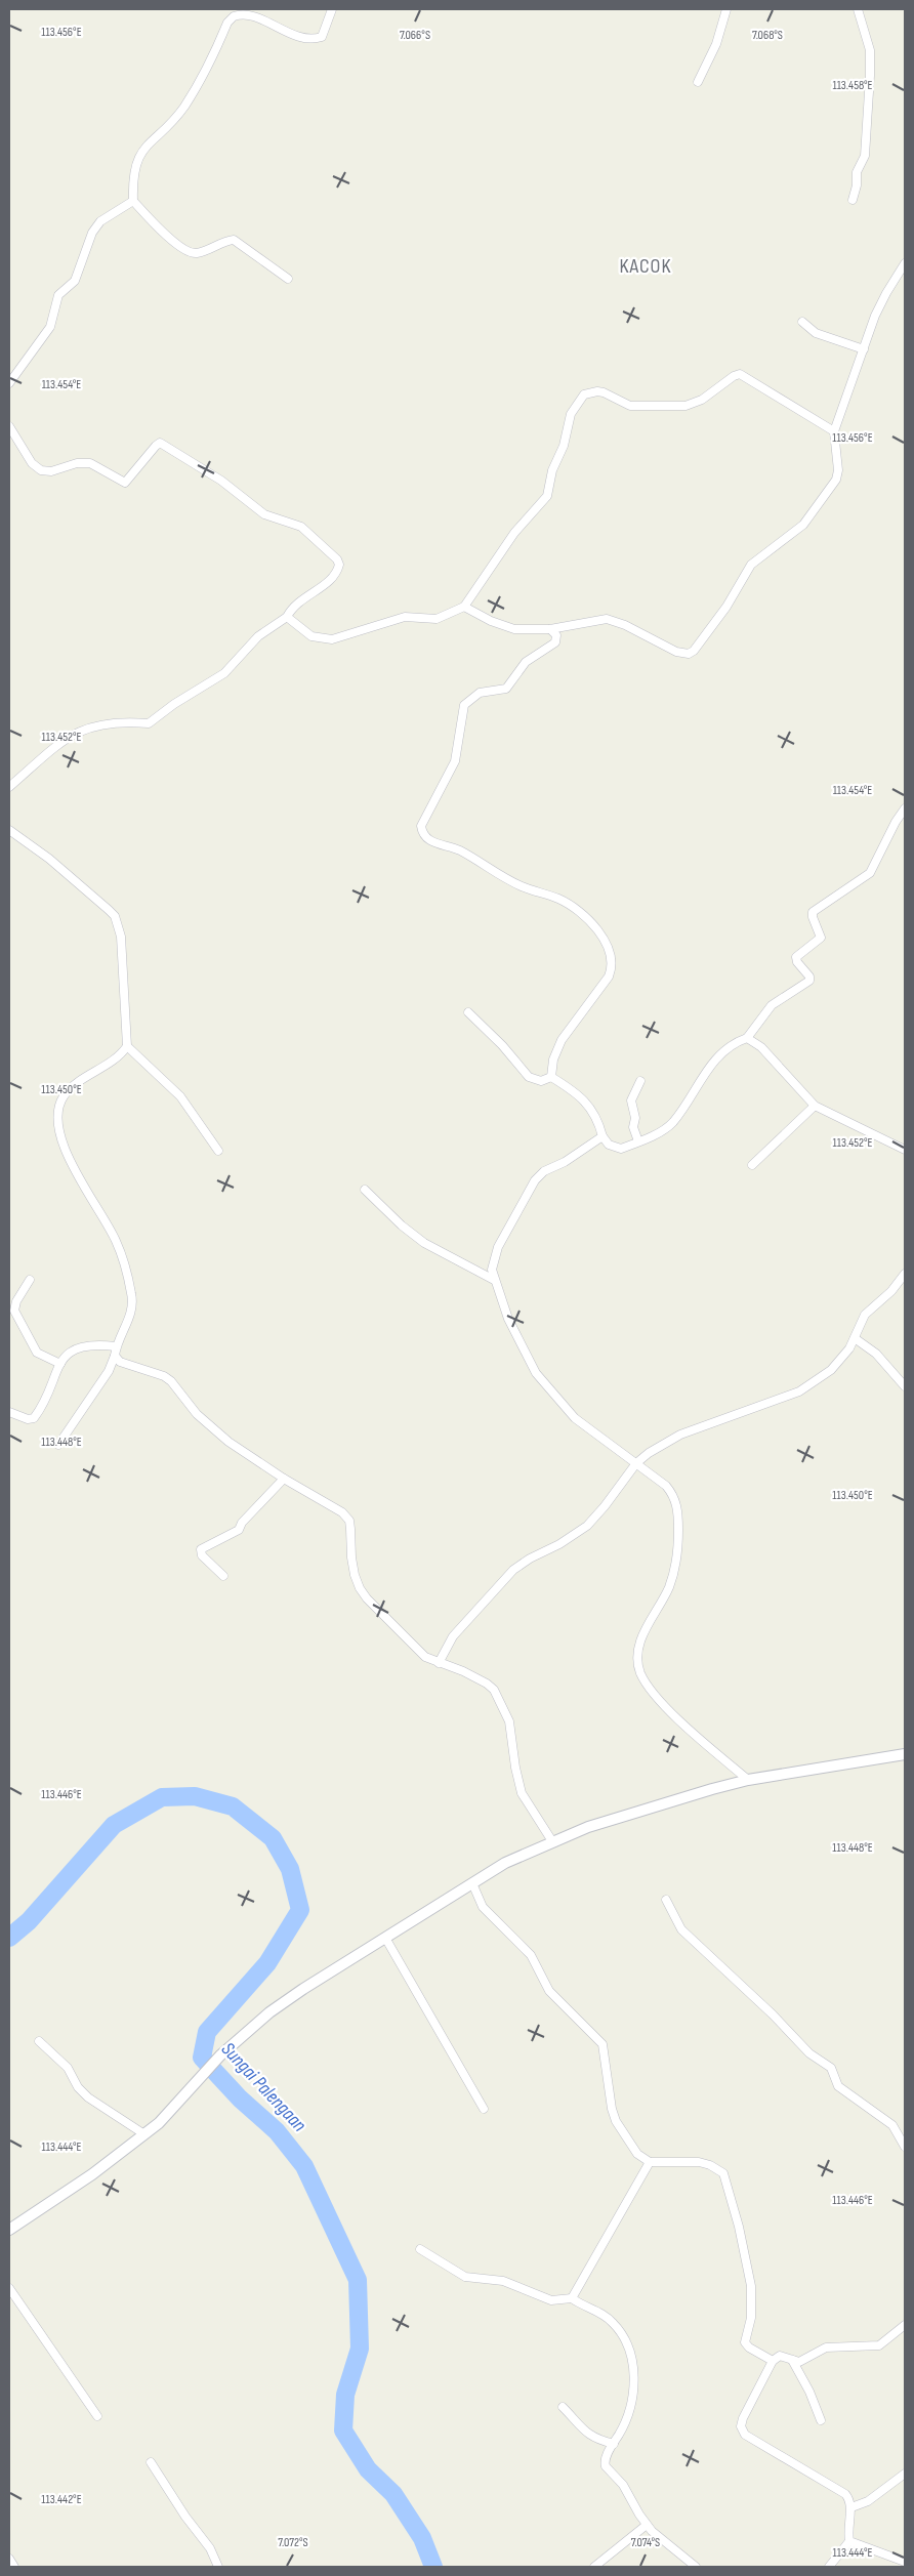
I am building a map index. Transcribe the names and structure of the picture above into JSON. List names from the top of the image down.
{
  "districts": ["KACOK"],
  "water": ["Sungai Palengaan"],
  "coordinates": [
    "113.456°E",
    "7.066°S",
    "7.068°S",
    "113.458°E",
    "113.454°E",
    "113.452°E",
    "113.450°E",
    "113.448°E",
    "113.446°E",
    "113.444°E",
    "113.442°E",
    "7.072°S",
    "7.074°S"
  ]
}
